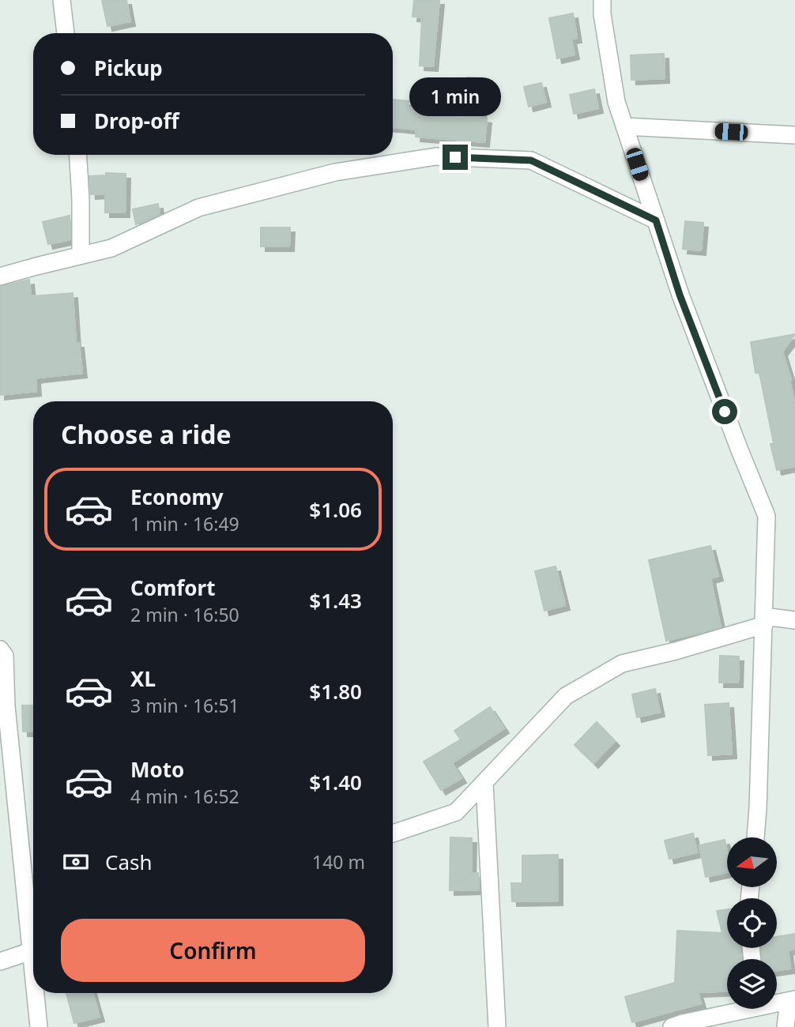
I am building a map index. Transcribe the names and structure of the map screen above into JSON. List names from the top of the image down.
{
  "north": "left",
  "page": {
    "banner": ["Pickup", "Drop-off"],
    "bubble": "1 min",
    "heading": "Choose a ride",
    "list": [
      {
        "name": "Economy",
        "note": "1 min · 16:49",
        "value": "$1.06"
      },
      {
        "name": "Comfort",
        "note": "2 min · 16:50",
        "value": "$1.43"
      },
      {
        "name": "XL",
        "note": "3 min · 16:51",
        "value": "$1.80"
      },
      {
        "name": "Moto",
        "note": "4 min · 16:52",
        "value": "$1.40"
      }
    ],
    "pay": ["Cash", "140 m"],
    "buttons": "Confirm"
  }
}
